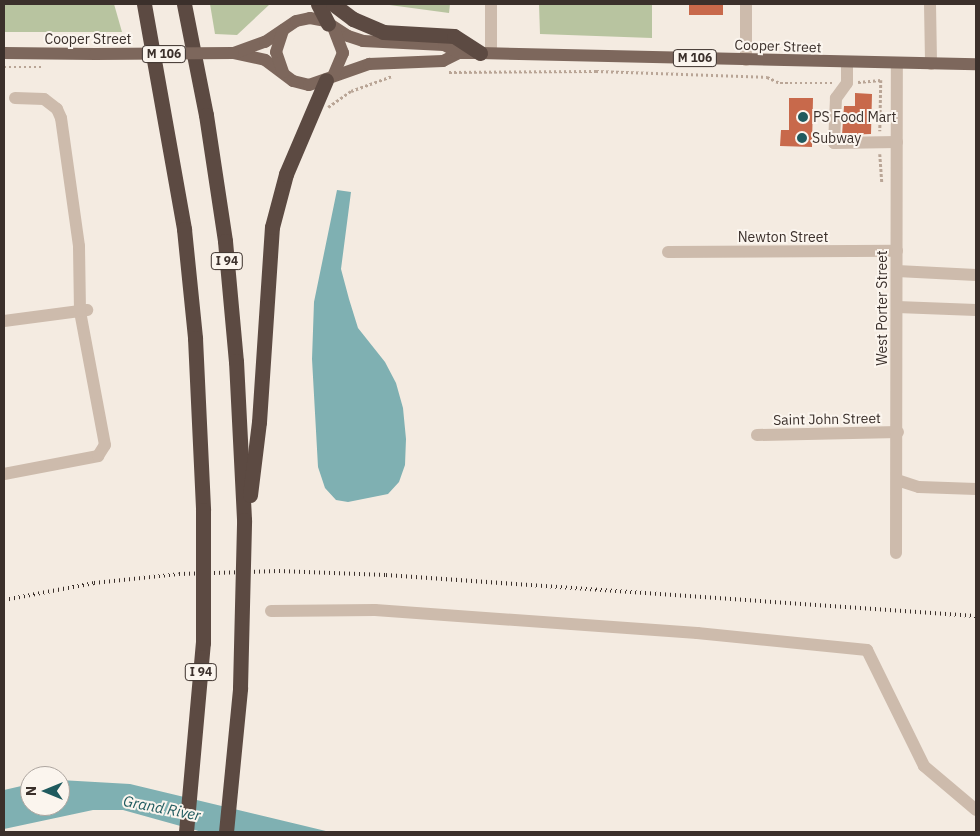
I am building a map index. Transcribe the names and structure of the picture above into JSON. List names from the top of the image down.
{
  "streets": {
    "highway": ["I 94"],
    "main road": ["Cooper Street", "M 106"],
    "street": ["Newton Street", "West Porter Street", "Saint John Street"]
  },
  "crossings": [
    ["Cooper Street", "West Porter Street"],
    ["Newton Street", "West Porter Street"],
    ["West Porter Street", "Saint John Street"]
  ],
  "water": ["Grand River"],
  "places": ["PS Food Mart", "Subway"],
  "north": "left"
}
